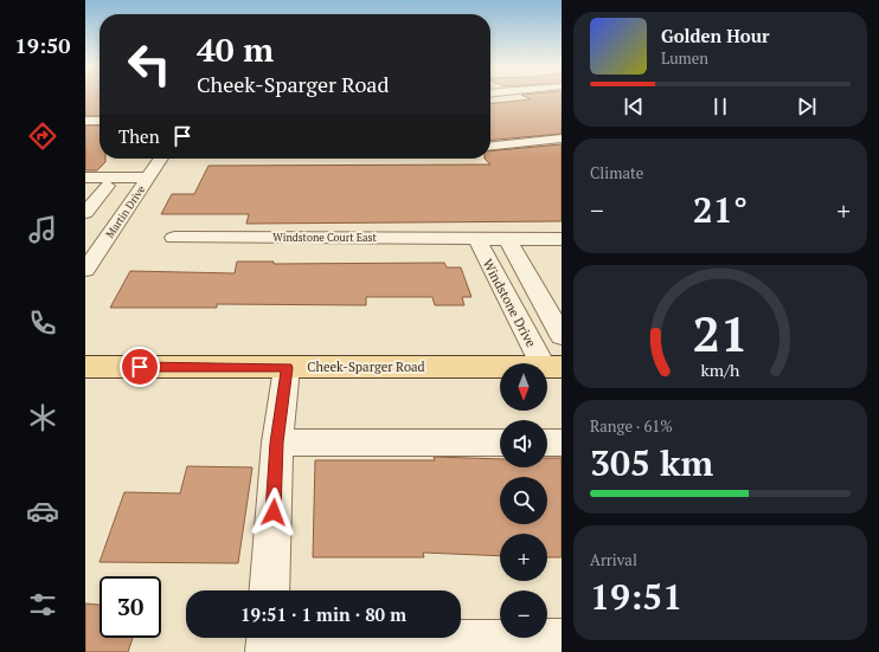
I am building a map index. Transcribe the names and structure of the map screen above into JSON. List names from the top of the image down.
{
  "streets": {
    "main road": ["Cheek-Sparger Road"],
    "street": ["Martin Drive", "Windstone Court East", "Windstone Drive"]
  },
  "crossings": [
    ["Windstone Court East", "Windstone Drive"],
    ["Windstone Drive", "Cheek-Sparger Road"]
  ],
  "north": "bottom",
  "page": {
    "tabs": "19:50",
    "turn": ["40 m", "Cheek-Sparger Road"],
    "song": ["Golden Hour", "Lumen"],
    "then": "Then",
    "tile": [
      "Climate",
      ["Range · 61%", "305 km"],
      ["Arrival", "19:51"]
    ],
    "heat": ["−", "21°", "+"],
    "map_buttons": ["+", "−"],
    "limit": "30",
    "trip": "19:51 · 1 min · 80 m",
    "gauge": ["21", "km/h"]
  }
}
